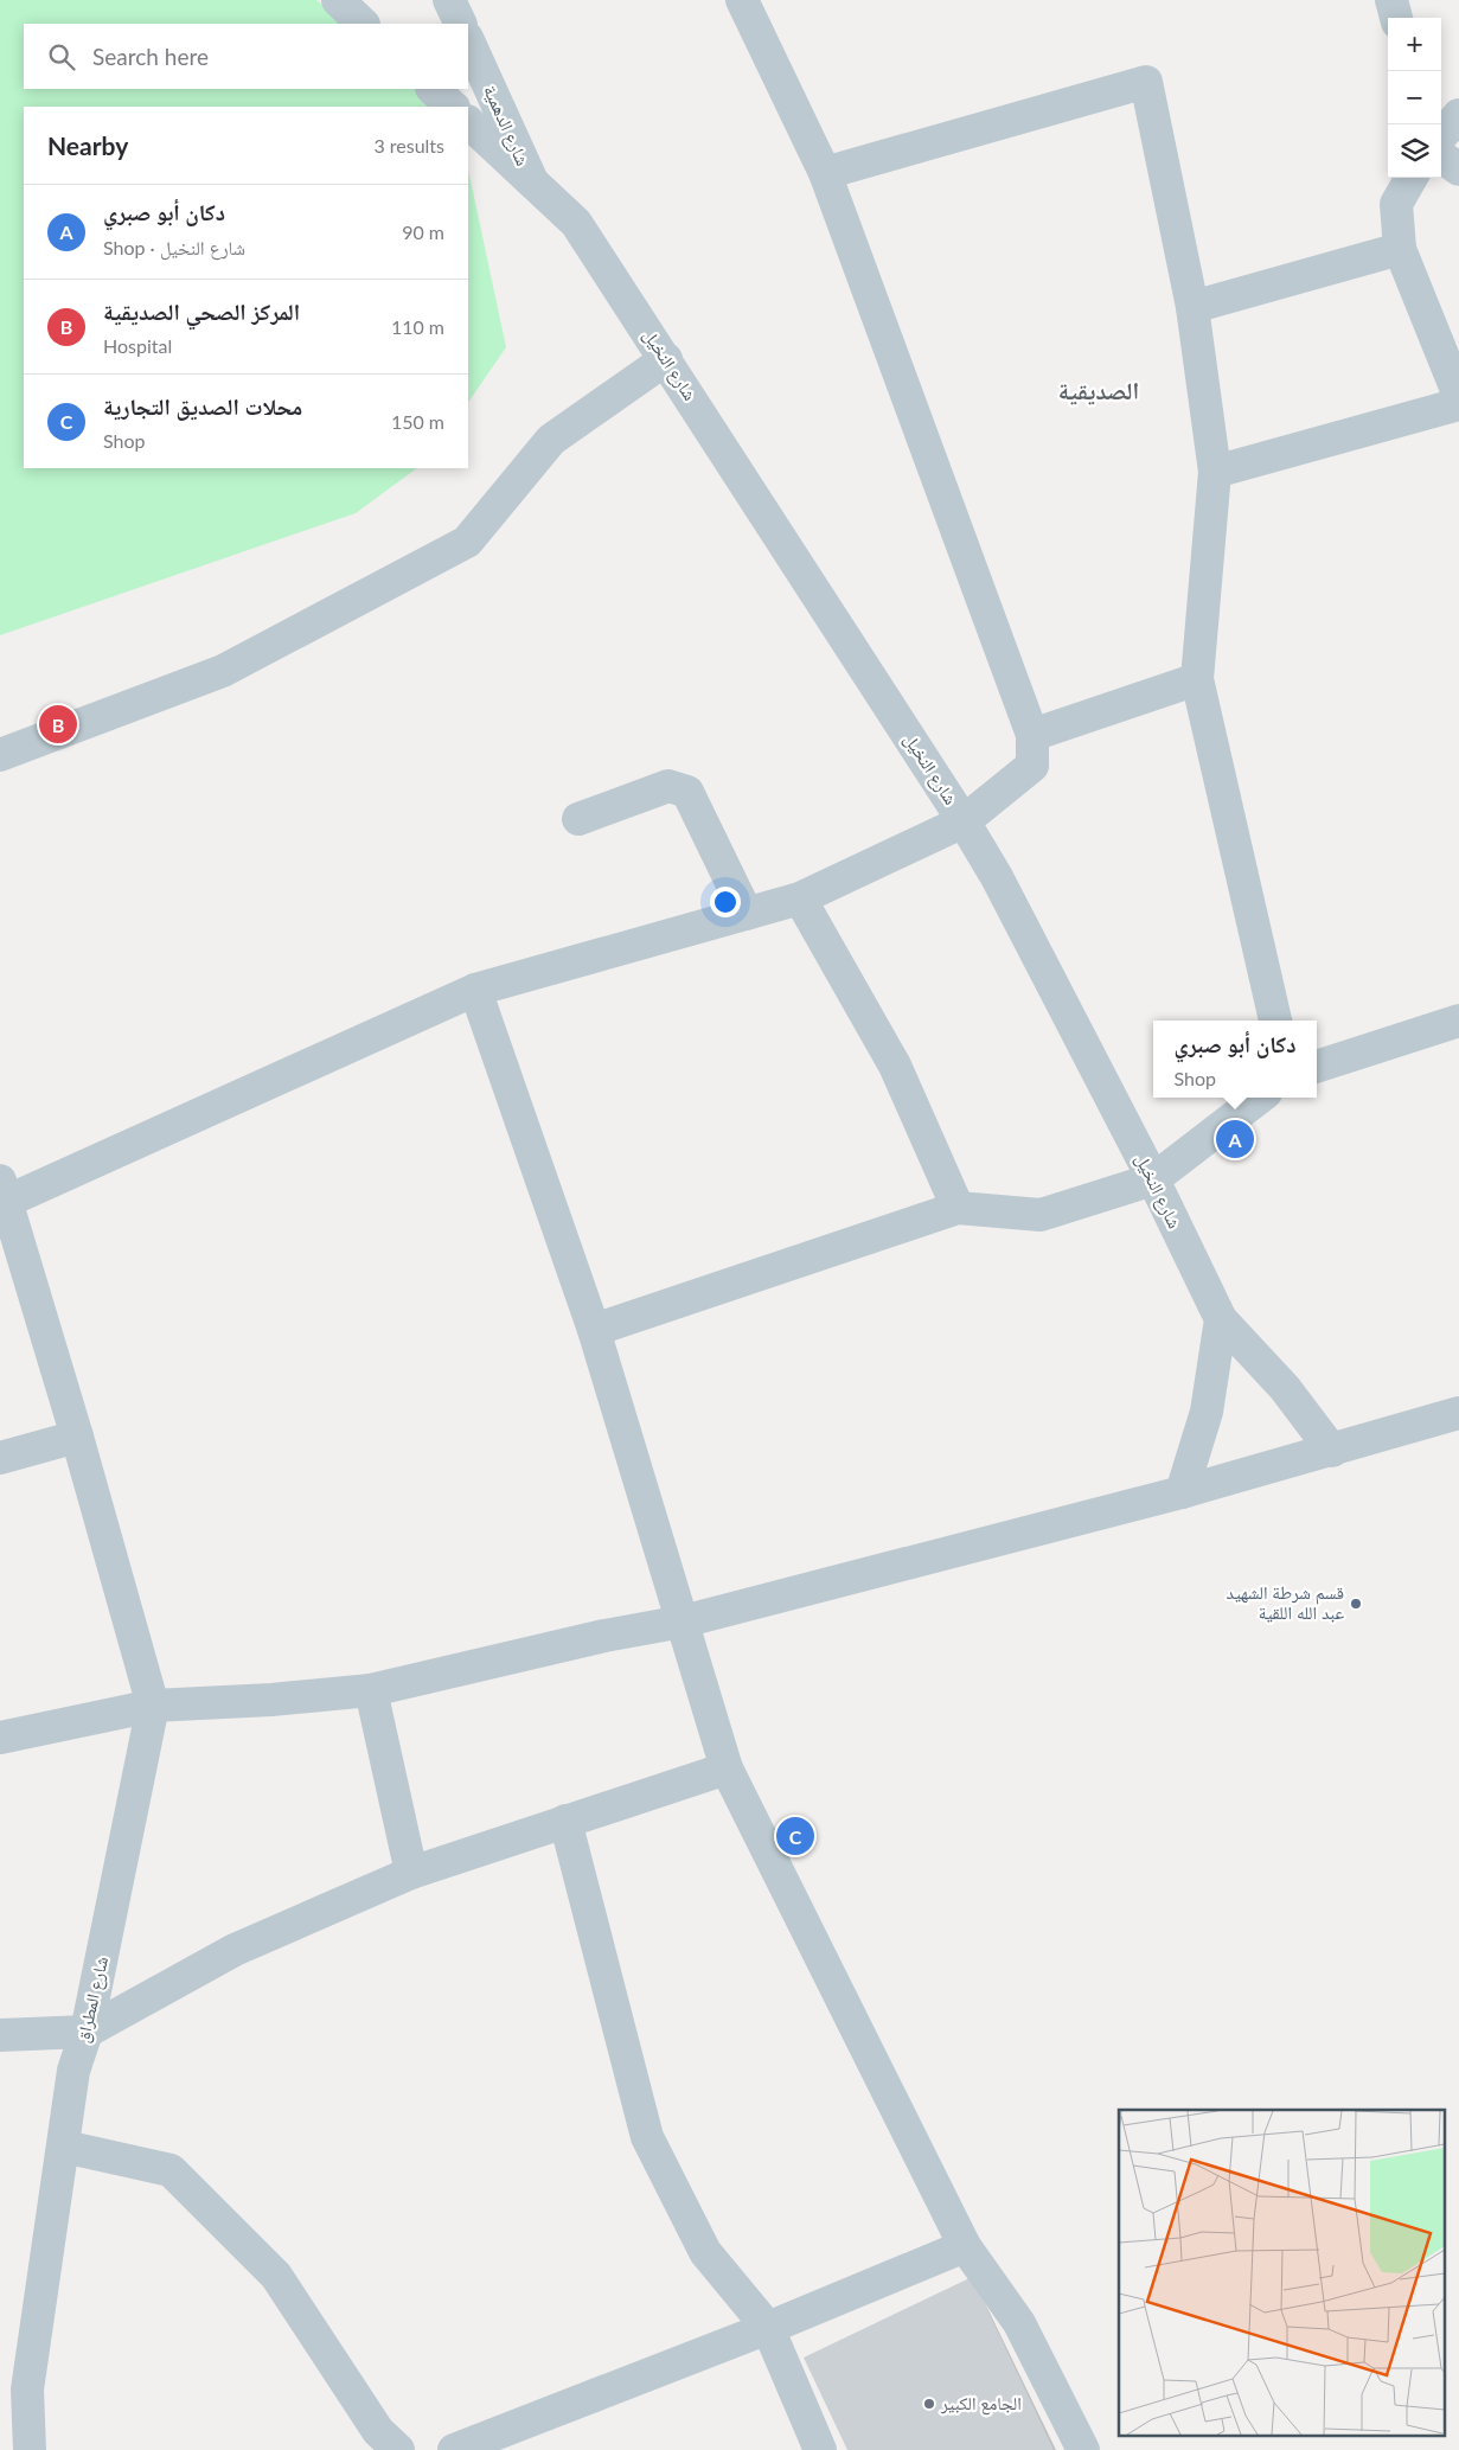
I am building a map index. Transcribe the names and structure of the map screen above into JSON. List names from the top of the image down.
{
  "streets": {
    "street": ["شارع الدهمية", "شارع النخيل", "شارع المطراق"]
  },
  "crossings": [
    ["شارع الدهمية", "شارع النخيل"]
  ],
  "districts": ["الصديقية"],
  "places": ["قسم شرطة الشهيد عبد الله اللقية", "الجامع الكبير"],
  "page": {
    "map_buttons": ["+", "−"],
    "search": "Search here",
    "heading": ["Nearby", "3 results"],
    "list": [
      {
        "mark": "A",
        "name": "دكان أبو صبري",
        "note": "Shop · شارع النخيل",
        "value": "90 m"
      },
      {
        "mark": "B",
        "name": "المركز الصحي الصديقية",
        "note": "Hospital",
        "value": "110 m"
      },
      {
        "mark": "C",
        "name": "محلات الصديق التجارية",
        "note": "Shop",
        "value": "150 m"
      }
    ],
    "pins": ["B", "A", "C"],
    "popup": ["دكان أبو صبري", "Shop"]
  }
}
